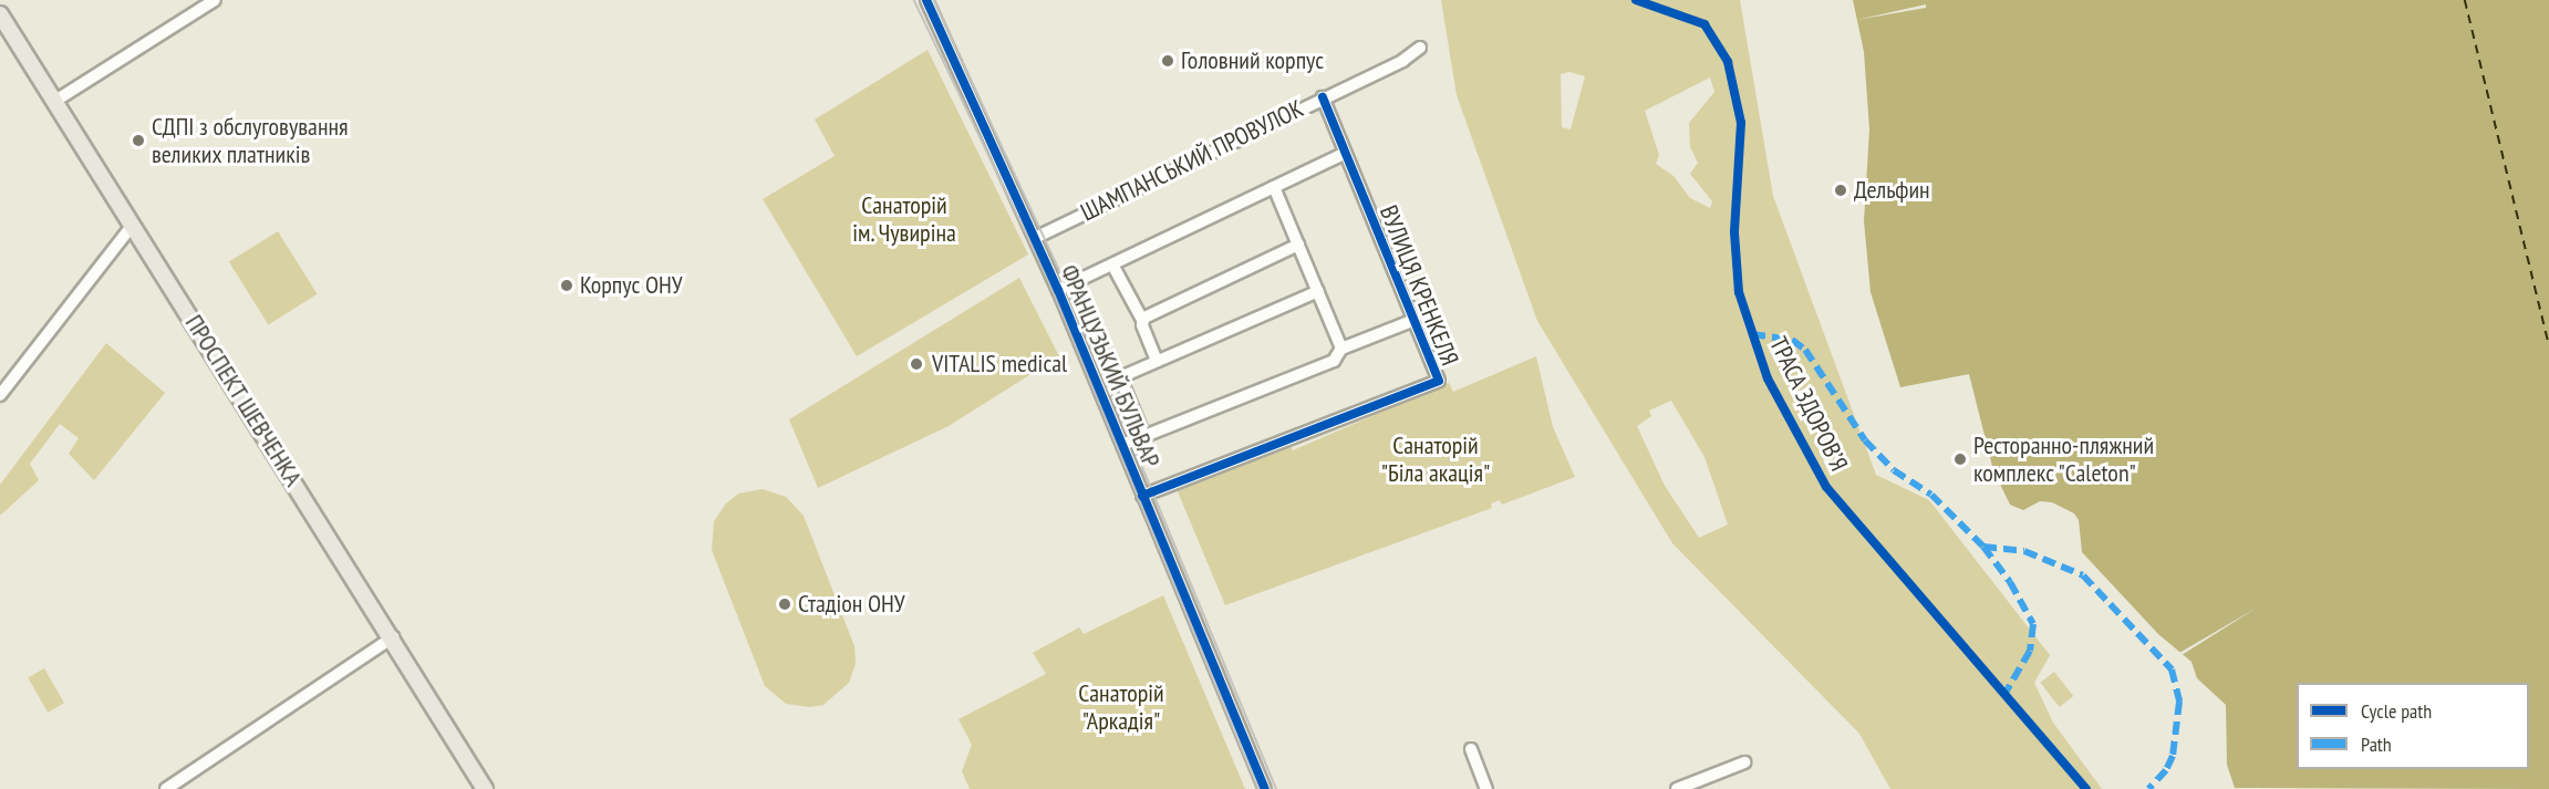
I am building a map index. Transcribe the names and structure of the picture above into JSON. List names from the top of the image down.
{
  "streets": {
    "main road": ["ПРОСПЕКТ ШЕВЧЕНКА"],
    "street": ["ШАМПАНСЬКИЙ ПРОВУЛОК", "ВУЛИЦЯ КРЕНКЕЛЯ", "ФРАНЦУЗЬКИЙ БУЛЬВАР"],
    "cycle path": ["ТРАСА ЗДОРОВ’Я"]
  },
  "crossings": [
    ["ШАМПАНСЬКИЙ ПРОВУЛОК", "ВУЛИЦЯ КРЕНКЕЛЯ"],
    ["ШАМПАНСЬКИЙ ПРОВУЛОК", "ФРАНЦУЗЬКИЙ БУЛЬВАР"],
    ["ВУЛИЦЯ КРЕНКЕЛЯ", "ФРАНЦУЗЬКИЙ БУЛЬВАР"]
  ],
  "parks": ["Санаторій ім. Чувиріна", "Санаторій \"Біла акація\"", "Санаторій \"Аркадія\""],
  "places": [
    "Головний корпус",
    "СДПІ з обслуговування великих платників",
    "Дельфин",
    "Корпус ОНУ",
    "VITALIS medical",
    "Ресторанно-пляжний комплекс \"Caleton\"",
    "Стадіон ОНУ"
  ],
  "legend": ["Cycle path", "Path"]
}
